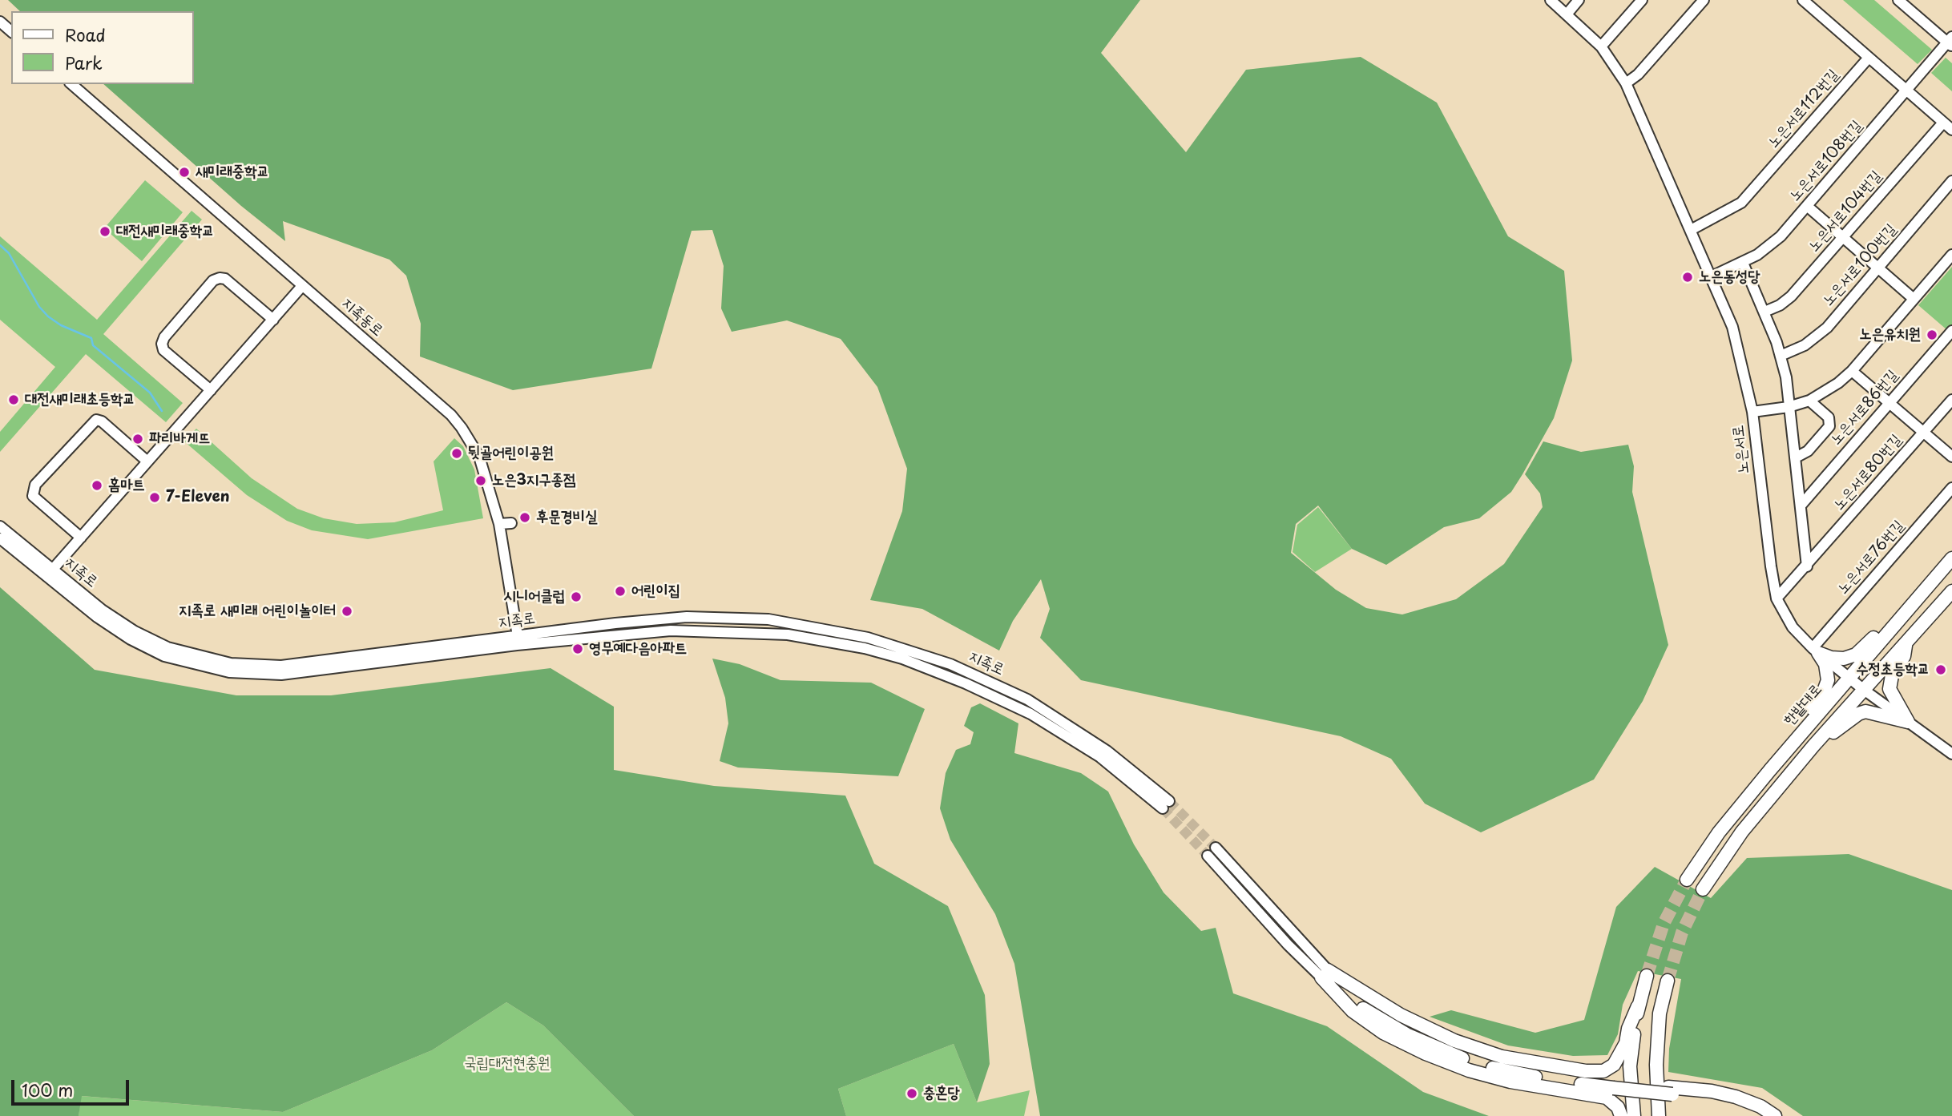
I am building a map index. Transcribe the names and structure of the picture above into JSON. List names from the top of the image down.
{
  "streets": {
    "main road": ["한밭대로"],
    "street": [
      "노은서로112번길",
      "노은서로108번길",
      "노은서로104번길",
      "노은서로100번길",
      "지족동로",
      "노은서로86번길",
      "노은서로",
      "노은서로80번길",
      "노은서로76번길",
      "지족로"
    ]
  },
  "crossings": [
    ["노은서로112번길", "노은서로"],
    ["노은서로108번길", "노은서로"],
    ["지족동로", "지족로"],
    ["노은서로", "노은서로80번길"],
    ["노은서로", "노은서로76번길"],
    ["노은서로", "한밭대로"]
  ],
  "parks": ["국립대전현충원"],
  "places": [
    "새미래중학교",
    "대전새미래중학교",
    "노은동성당",
    "노은유치원",
    "대전새미래초등학교",
    "파리바게뜨",
    "뒷골어린이공원",
    "노은3지구종점",
    "홈마트",
    "7-Eleven",
    "후문경비실",
    "어린이집",
    "시니어클럽",
    "지족로 새미래 어린이놀이터",
    "영무예다음아파트",
    "수정초등학교",
    "충혼당"
  ],
  "legend": ["Road", "Park"],
  "scale_bar": "100 m"
}
